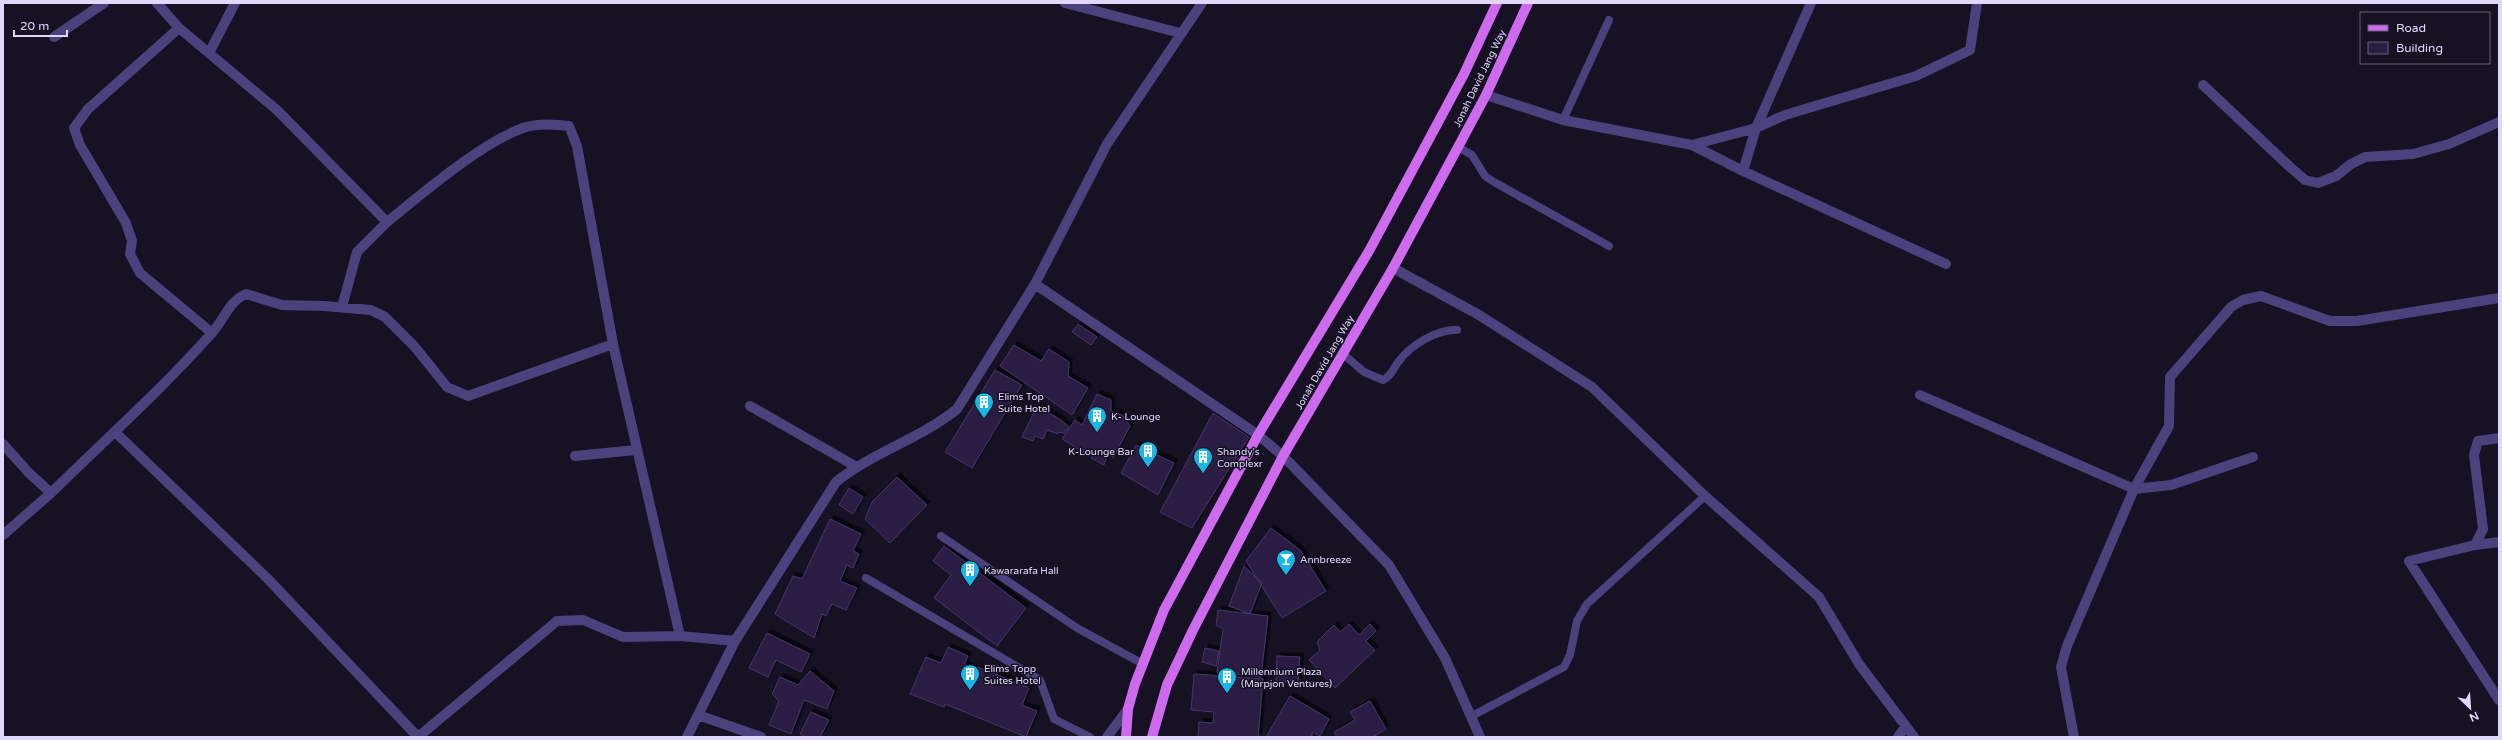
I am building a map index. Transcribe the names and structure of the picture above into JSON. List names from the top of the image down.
{
  "streets": {
    "main road": ["Jonah David Jang Way"]
  },
  "places": {
    "building": [
      "Elims Top Suite Hotel",
      "K- Lounge",
      "K-Lounge Bar",
      "Shandy's Complexr",
      "Kawararafa Hall",
      "Elims Topp Suites Hotel",
      "Millennium Plaza (Marpjon Ventures)"
    ],
    "bar": ["Annbreeze"]
  },
  "legend": ["Road", "Building"],
  "scale_bar": "20 m",
  "north": "bottom right"
}
